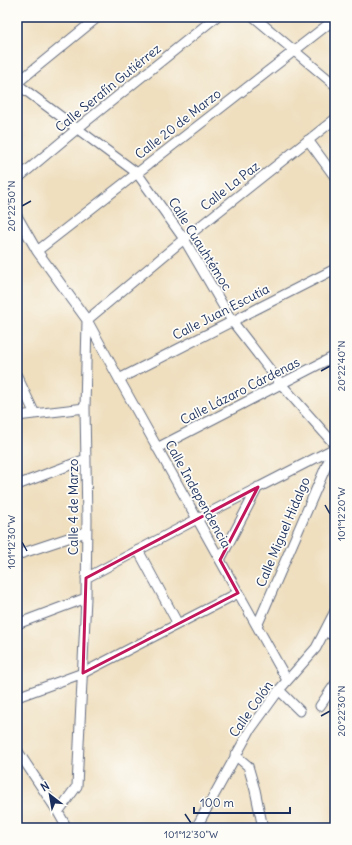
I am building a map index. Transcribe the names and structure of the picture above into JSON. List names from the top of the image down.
{
  "streets": {
    "street": [
      "Calle Serafín Gutiérrez",
      "Calle 20 de Marzo",
      "Calle La Paz",
      "Calle Cuauhtémoc",
      "Calle Juan Escutia",
      "Calle Lázaro Cárdenas",
      "Calle Independencia",
      "Calle 4 de Marzo",
      "Calle Miguel Hidalgo",
      "Calle Colón"
    ]
  },
  "crossings": [
    ["Calle Serafín Gutiérrez", "Calle Cuauhtémoc"],
    ["Calle 20 de Marzo", "Calle Cuauhtémoc"],
    ["Calle La Paz", "Calle Cuauhtémoc"],
    ["Calle La Paz", "Calle Independencia"],
    ["Calle La Paz", "Calle 4 de Marzo"],
    ["Calle Cuauhtémoc", "Calle Juan Escutia"],
    ["Calle Cuauhtémoc", "Calle Lázaro Cárdenas"],
    ["Calle Cuauhtémoc", "Calle Miguel Hidalgo"],
    ["Calle Juan Escutia", "Calle Independencia"],
    ["Calle Lázaro Cárdenas", "Calle Independencia"],
    ["Calle Independencia", "Calle 4 de Marzo"],
    ["Calle Independencia", "Calle Miguel Hidalgo"],
    ["Calle Independencia", "Calle Colón"]
  ],
  "scale_bar": "100 m",
  "north": "top left",
  "coordinates": [
    "20°22'50\"N",
    "20°22'40\"N",
    "101°12'20\"W",
    "101°12'30\"W",
    "20°22'30\"N"
  ]
}
